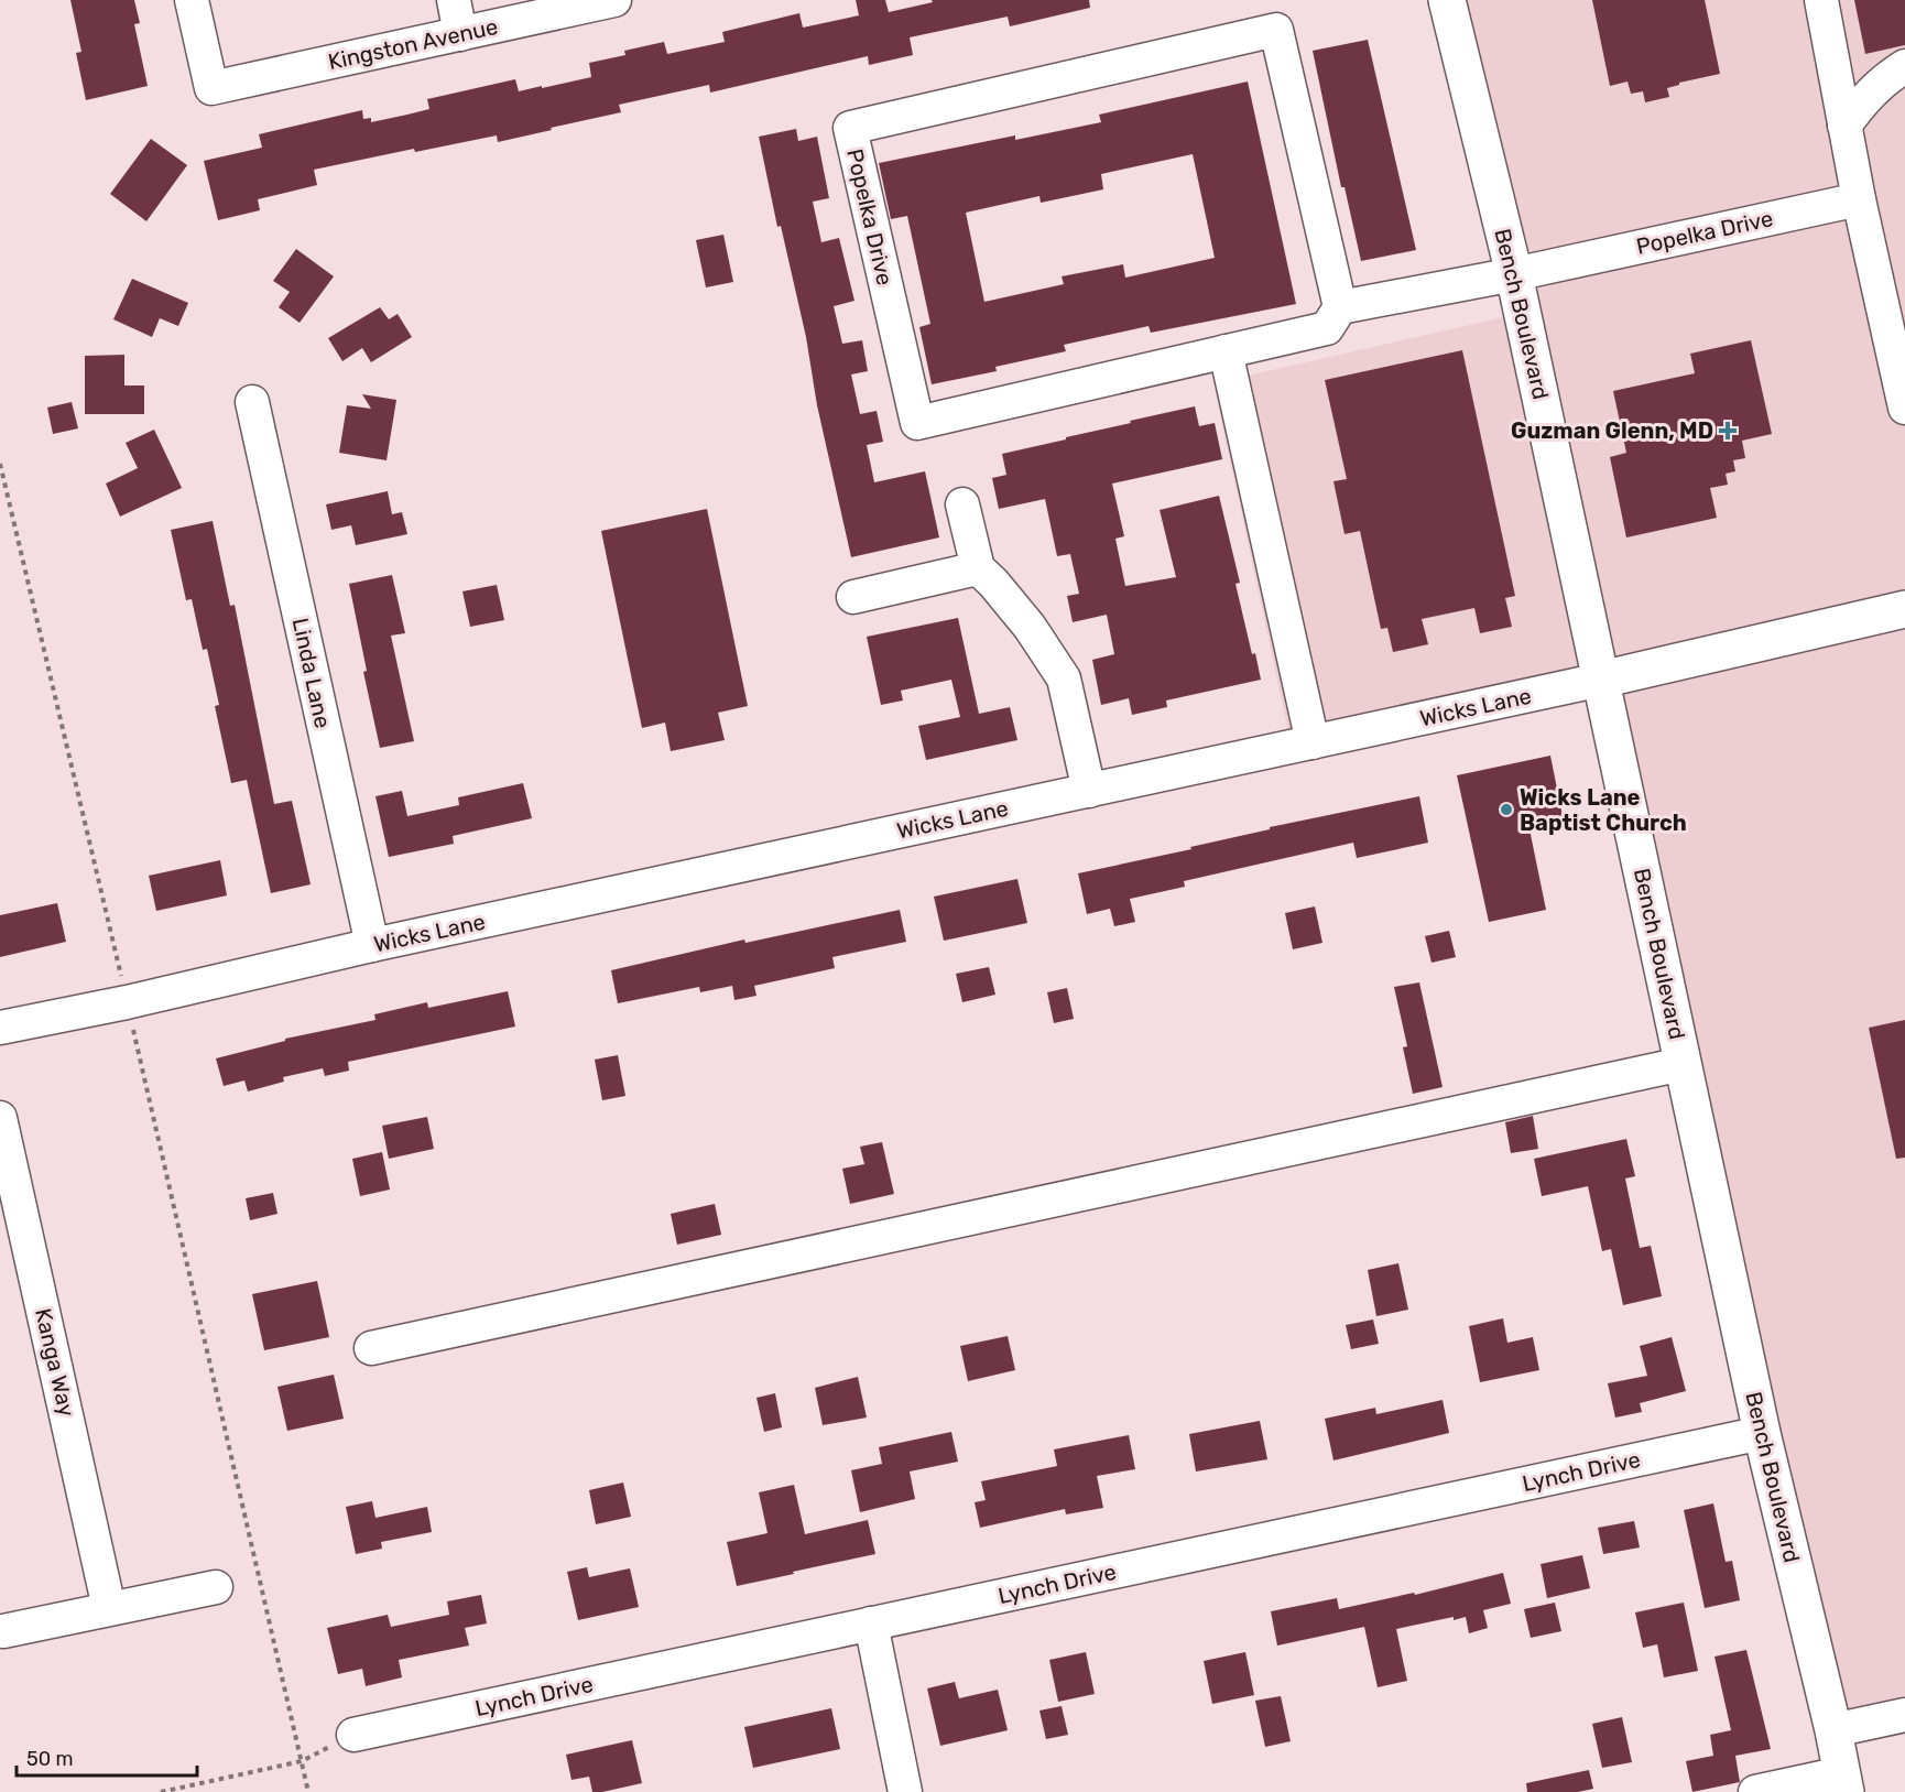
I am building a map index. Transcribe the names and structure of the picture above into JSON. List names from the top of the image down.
{
  "streets": {
    "main road": ["Bench Boulevard", "Wicks Lane"],
    "street": [
      "Kingston Avenue",
      "Popelka Drive",
      "Linda Lane",
      "Kanga Way",
      "Lynch Drive"
    ]
  },
  "crossings": [
    ["Popelka Drive", "Bench Boulevard"],
    ["Bench Boulevard", "Wicks Lane"],
    ["Bench Boulevard", "Lynch Drive"],
    ["Linda Lane", "Wicks Lane"]
  ],
  "places": {
    "health": ["Guzman Glenn, MD"],
    "other": ["Wicks Lane Baptist Church"]
  },
  "scale_bar": "50 m"
}
